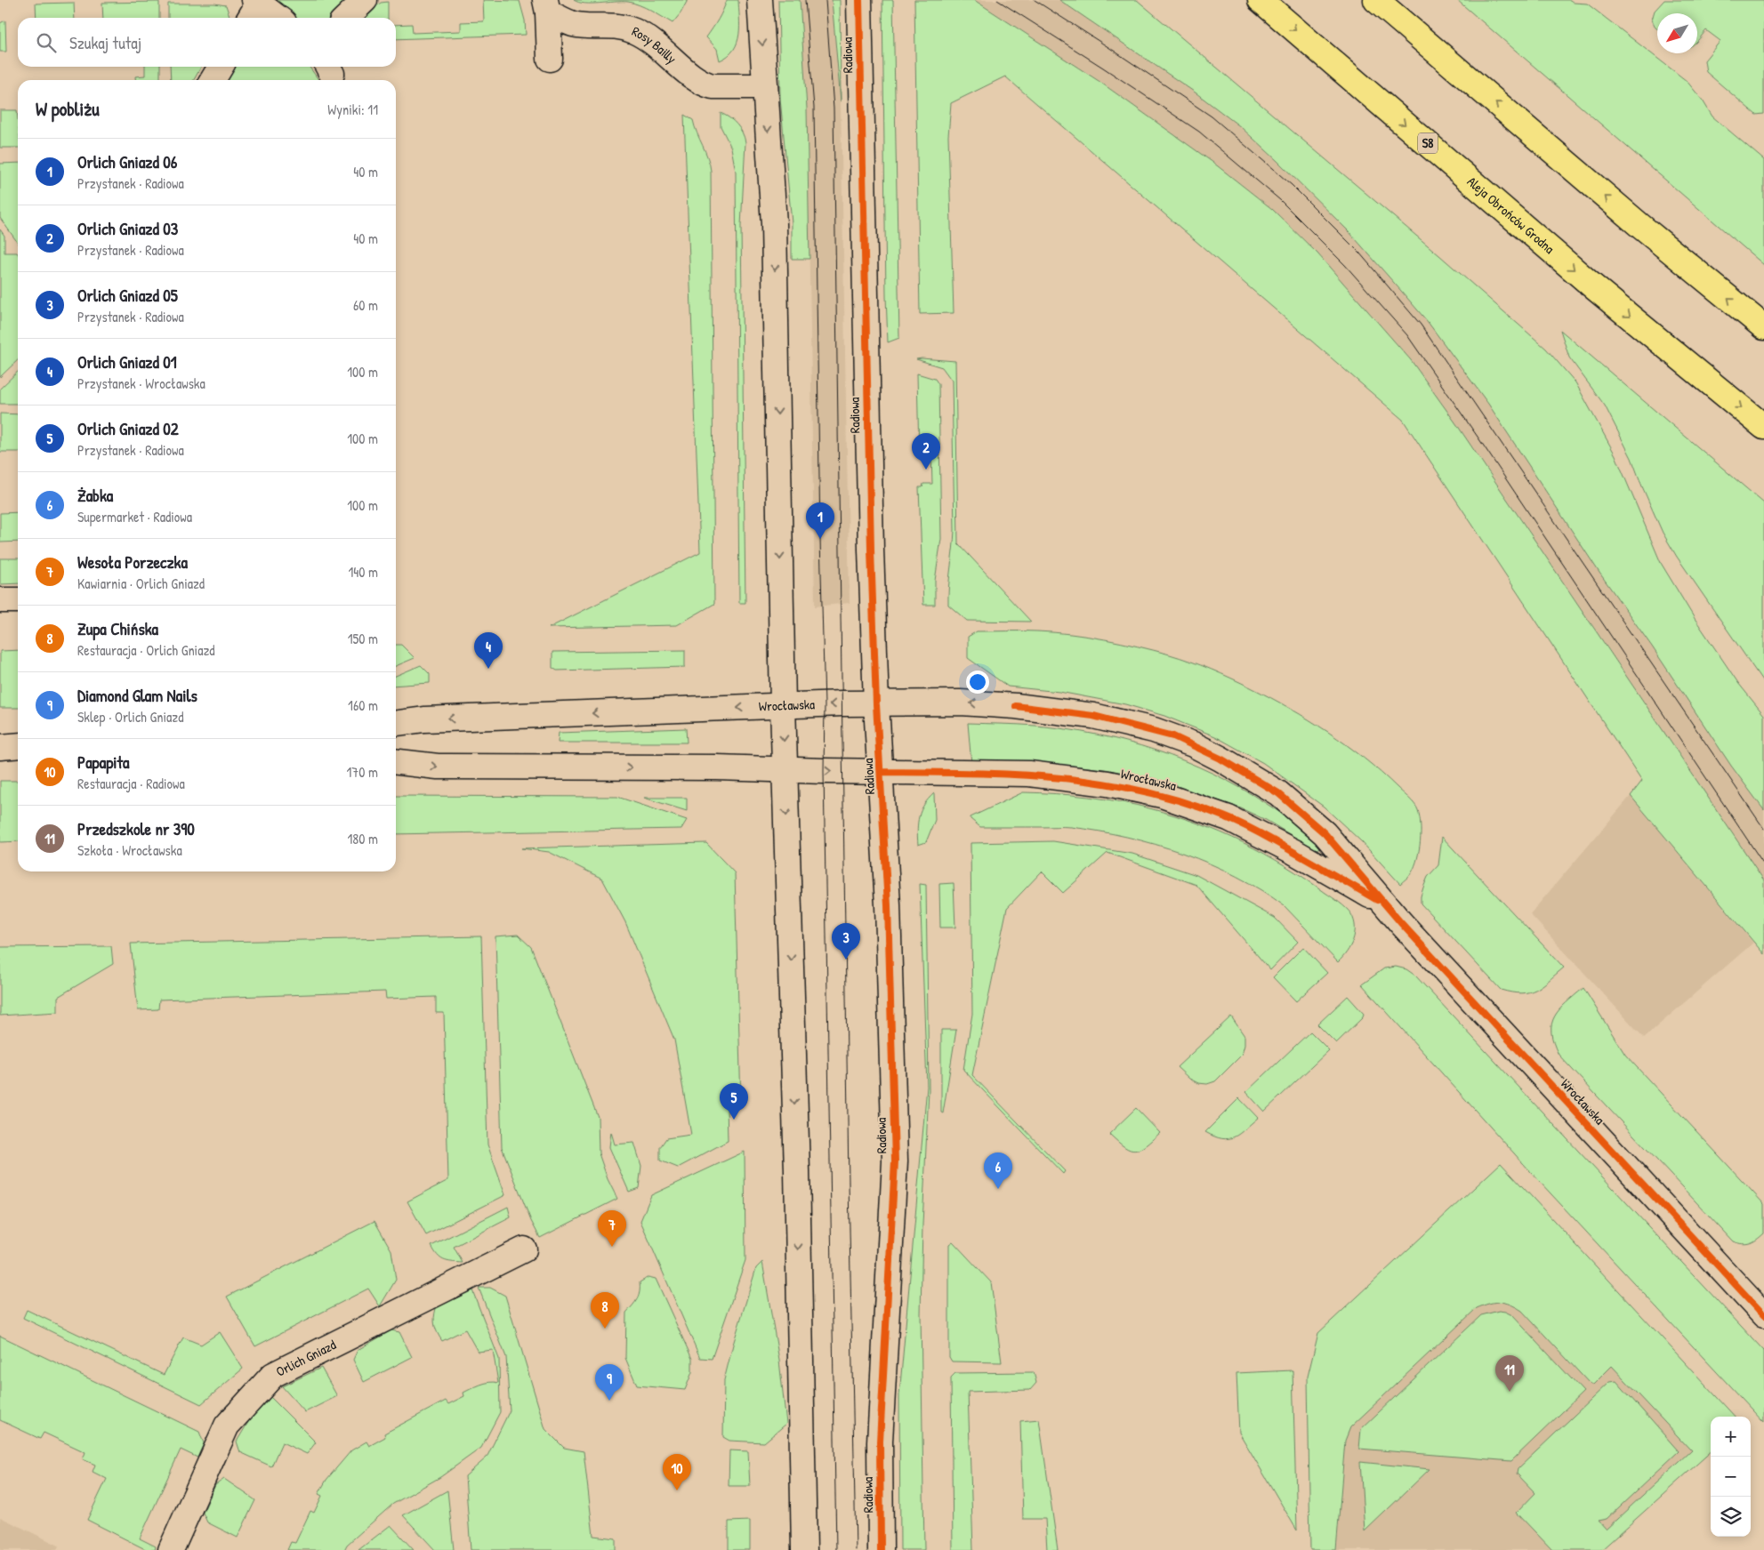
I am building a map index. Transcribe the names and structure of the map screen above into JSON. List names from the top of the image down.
{
  "streets": {
    "highway": ["S8", "Aleja Obrońców Grodna"],
    "street": [
      "Rosy Bailly",
      "Radiowa",
      "Wrocławska",
      "Orlich Gniazd"
    ]
  },
  "crossings": [
    ["Radiowa", "Wrocławska"]
  ],
  "north": "bottom left",
  "page": {
    "search": "Szukaj tutaj",
    "heading": ["W pobliżu", "Wyniki: 11"],
    "list": [
      {
        "mark": "1",
        "name": "Orlich Gniazd 06",
        "note": "Przystanek · Radiowa",
        "value": "40 m"
      },
      {
        "mark": "2",
        "name": "Orlich Gniazd 03",
        "note": "Przystanek · Radiowa",
        "value": "40 m"
      },
      {
        "mark": "3",
        "name": "Orlich Gniazd 05",
        "note": "Przystanek · Radiowa",
        "value": "60 m"
      },
      {
        "mark": "4",
        "name": "Orlich Gniazd 01",
        "note": "Przystanek · Wrocławska",
        "value": "100 m"
      },
      {
        "mark": "5",
        "name": "Orlich Gniazd 02",
        "note": "Przystanek · Radiowa",
        "value": "100 m"
      },
      {
        "mark": "6",
        "name": "Żabka",
        "note": "Supermarket · Radiowa",
        "value": "100 m"
      },
      {
        "mark": "7",
        "name": "Wesoła Porzeczka",
        "note": "Kawiarnia · Orlich Gniazd",
        "value": "140 m"
      },
      {
        "mark": "8",
        "name": "Zupa Chińska",
        "note": "Restauracja · Orlich Gniazd",
        "value": "150 m"
      },
      {
        "mark": "9",
        "name": "Diamond Glam Nails",
        "note": "Sklep · Orlich Gniazd",
        "value": "160 m"
      },
      {
        "mark": "10",
        "name": "Papapita",
        "note": "Restauracja · Radiowa",
        "value": "170 m"
      },
      {
        "mark": "11",
        "name": "Przedszkole nr 390",
        "note": "Szkoła · Wrocławska",
        "value": "180 m"
      }
    ],
    "pins": [
      "2",
      "1",
      "4",
      "3",
      "5",
      "6",
      "7",
      "8",
      "11",
      "9",
      "10"
    ],
    "map_buttons": ["+", "−"]
  }
}
